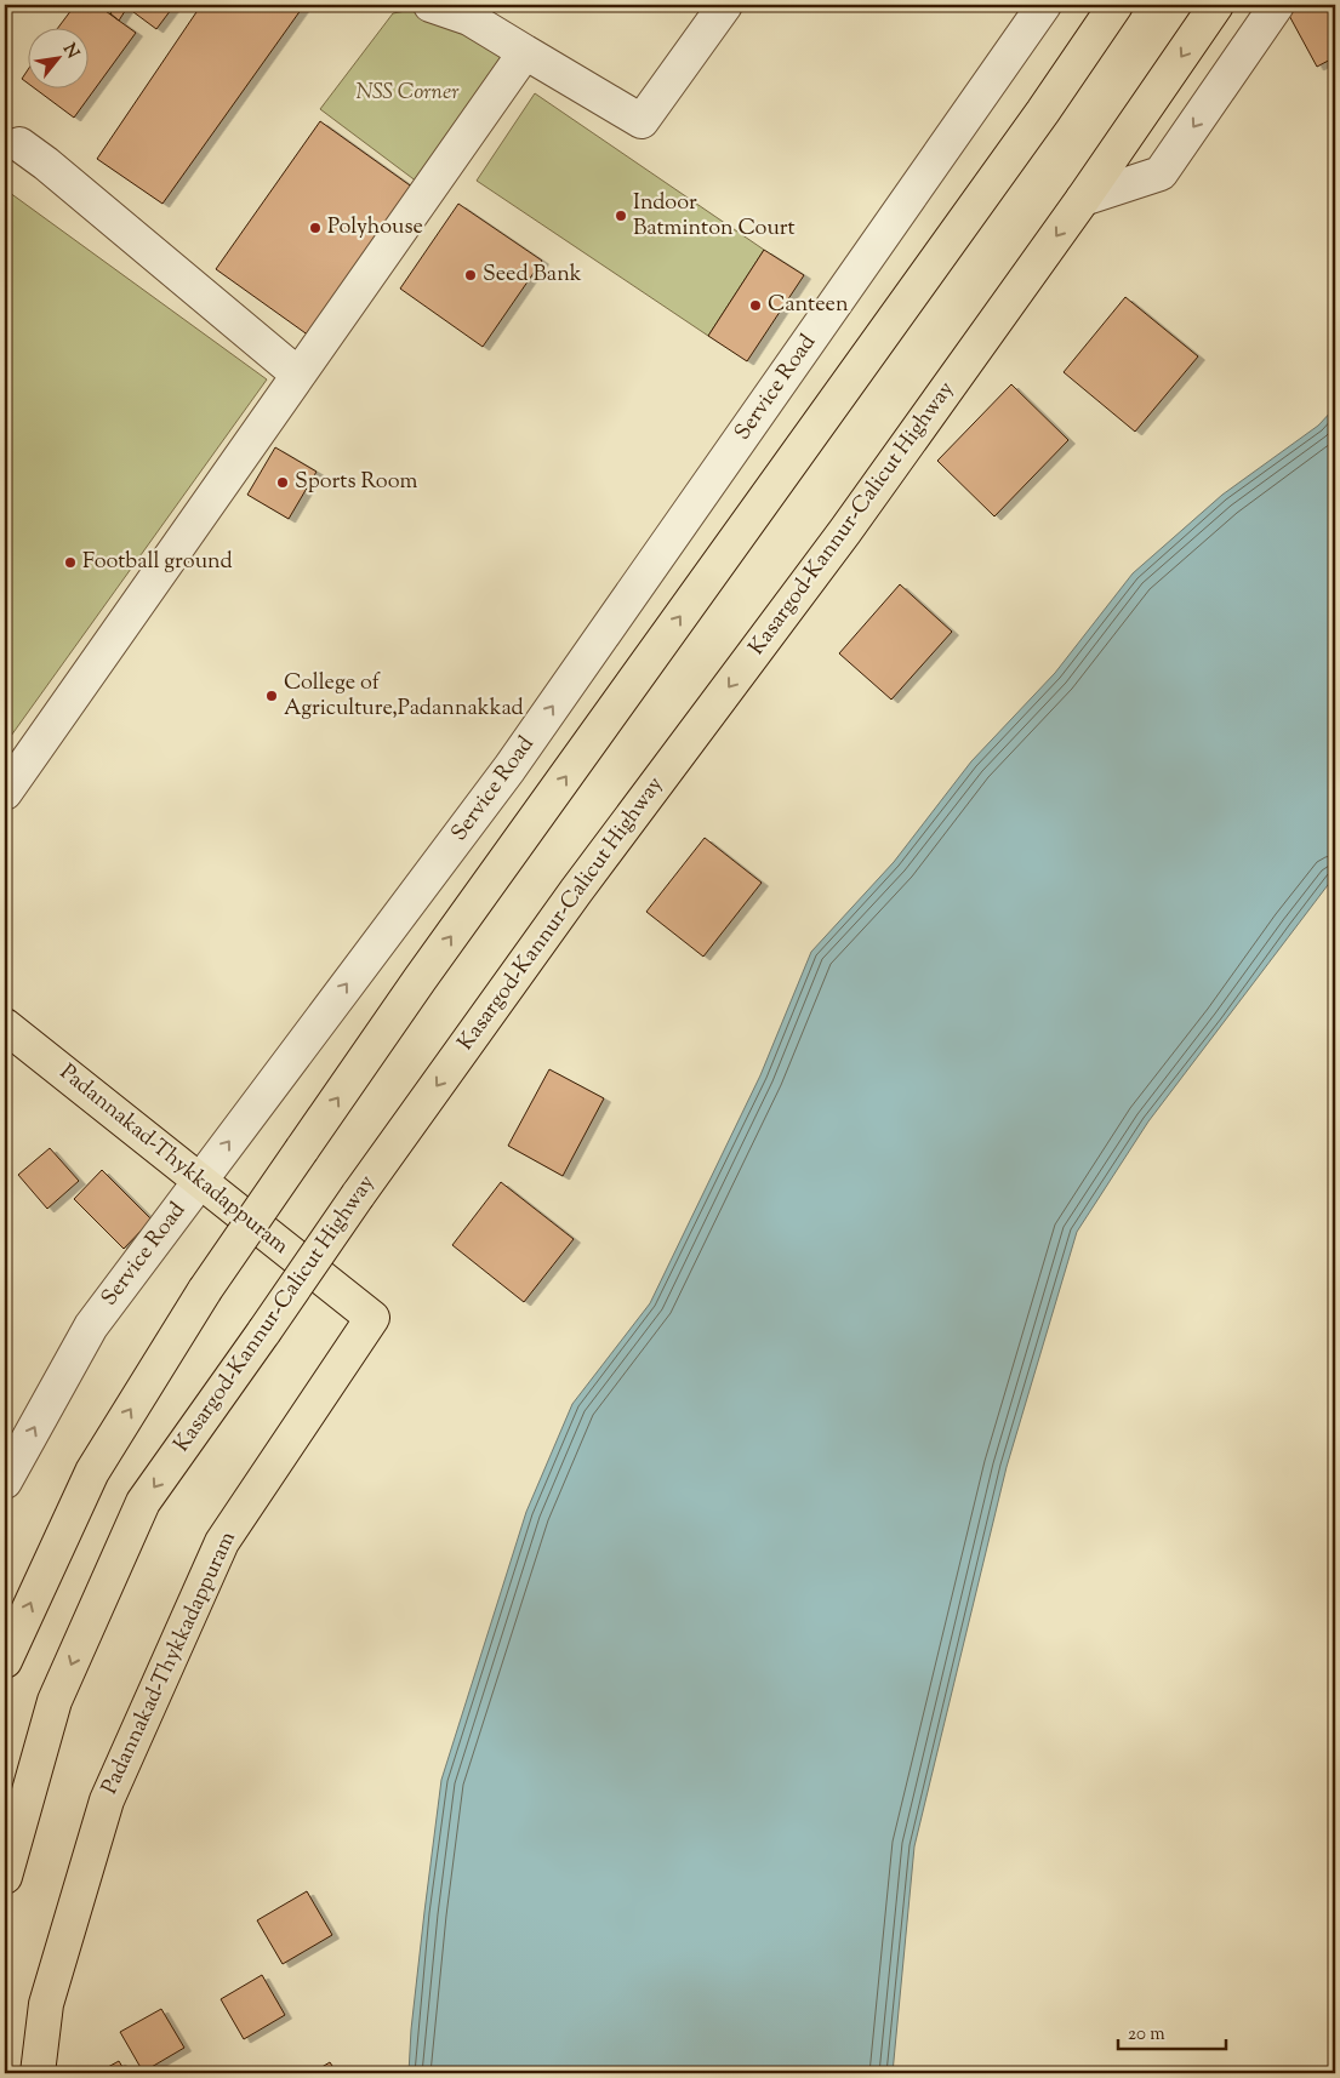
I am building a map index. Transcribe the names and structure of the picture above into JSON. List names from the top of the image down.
{
  "streets": {
    "main road": ["Kasargod-Kannur-Calicut Highway", "Padannakad-Thykkadappuram"],
    "street": ["Service Road"]
  },
  "crossings": [
    ["Service Road", "Padannakad-Thykkadappuram"]
  ],
  "one_way": ["Service Road"],
  "parks": ["NSS Corner"],
  "places": [
    "Indoor Batminton Court",
    "Polyhouse",
    "Seed Bank",
    "Canteen",
    "Sports Room",
    "Football ground",
    "College of Agriculture,Padannakkad"
  ],
  "scale_bar": "20 m",
  "north": "top right"
}
